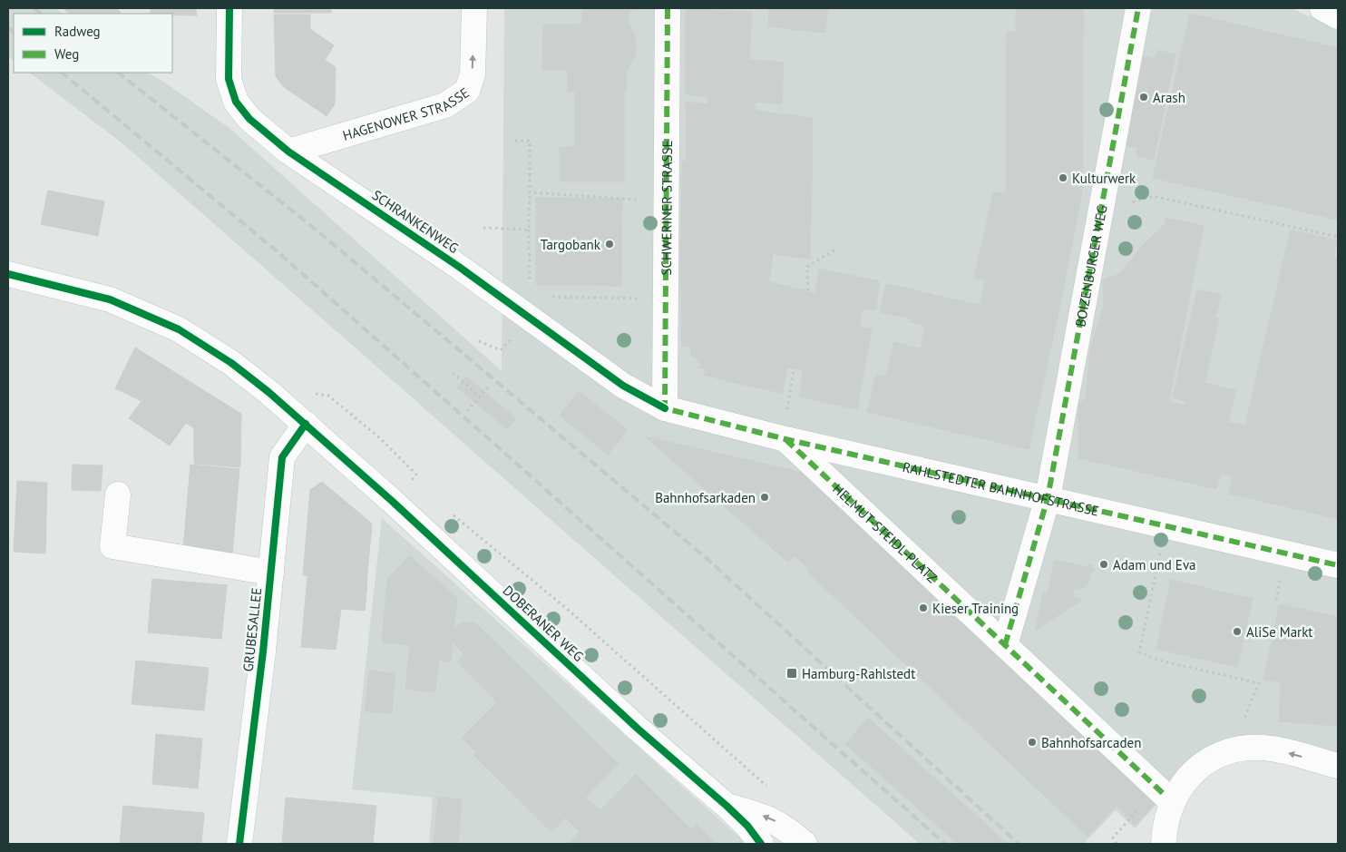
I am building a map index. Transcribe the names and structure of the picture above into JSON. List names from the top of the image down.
{
  "streets": {
    "street": [
      "HAGENOWER STRASSE",
      "SCHWERINER STRASSE",
      "SCHRANKENWEG",
      "BOIZENBURGER WEG",
      "RAHLSTEDTER BAHNHOFSTRASSE",
      "HELMUT-STEIDL-PLATZ",
      "DOBERANER WEG",
      "GRUBESALLEE"
    ]
  },
  "crossings": [
    ["HAGENOWER STRASSE", "SCHRANKENWEG"],
    ["SCHWERINER STRASSE", "SCHRANKENWEG"],
    ["SCHWERINER STRASSE", "RAHLSTEDTER BAHNHOFSTRASSE"],
    ["SCHRANKENWEG", "RAHLSTEDTER BAHNHOFSTRASSE"],
    ["BOIZENBURGER WEG", "RAHLSTEDTER BAHNHOFSTRASSE"],
    ["RAHLSTEDTER BAHNHOFSTRASSE", "HELMUT-STEIDL-PLATZ"],
    ["DOBERANER WEG", "GRUBESALLEE"]
  ],
  "one_way": ["HAGENOWER STRASSE"],
  "places": {
    "other": [
      "Arash",
      "Kulturwerk",
      "Targobank",
      "Bahnhofsarkaden",
      "Adam und Eva",
      "Kieser Training",
      "AliSe Markt",
      "Bahnhofsarcaden"
    ],
    "transit": ["Hamburg-Rahlstedt"]
  },
  "legend": ["Radweg", "Weg"]
}
